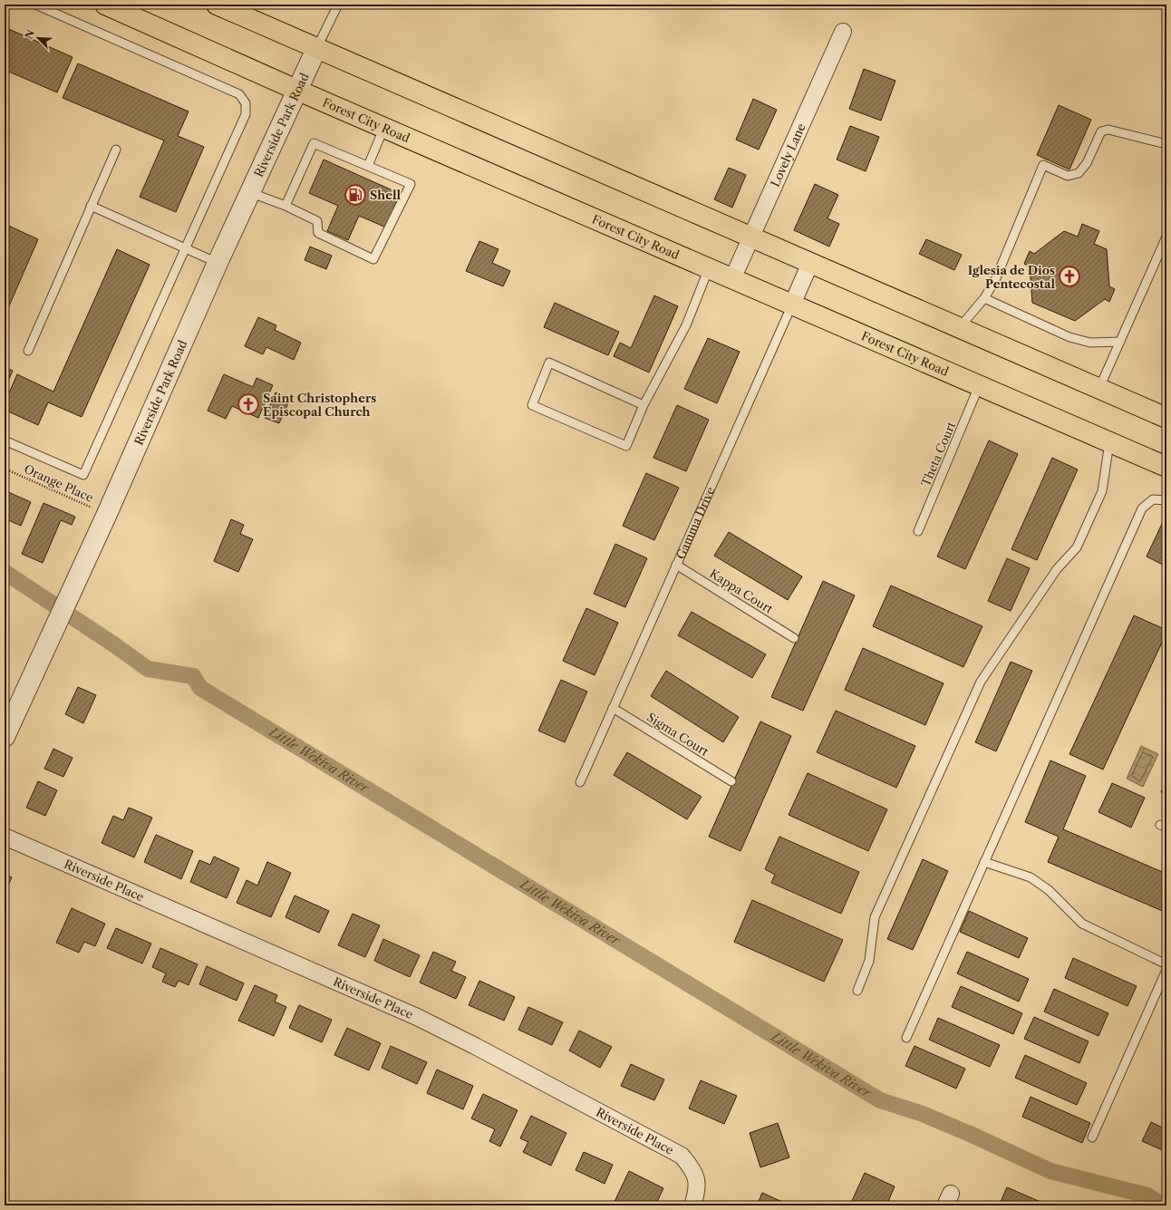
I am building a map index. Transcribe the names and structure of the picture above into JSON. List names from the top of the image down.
{
  "streets": {
    "main road": ["Forest City Road"],
    "street": [
      "Riverside Park Road",
      "Lovely Lane",
      "Gamma Drive",
      "Riverside Place"
    ],
    "lane": ["Theta Court", "Kappa Court", "Sigma Court"],
    "path": ["Orange Place"]
  },
  "crossings": [
    ["Forest City Road", "Riverside Park Road"],
    ["Forest City Road", "Lovely Lane"],
    ["Forest City Road", "Theta Court"],
    ["Forest City Road", "Gamma Drive"],
    ["Riverside Park Road", "Orange Place"],
    ["Gamma Drive", "Kappa Court"],
    ["Gamma Drive", "Sigma Court"]
  ],
  "water": ["Little Wekiva River"],
  "places": {
    "fuel station": ["Shell"],
    "church": ["Iglesia de Dios Pentecostal", "Saint Christophers Episcopal Church"]
  },
  "north": "top left"
}
